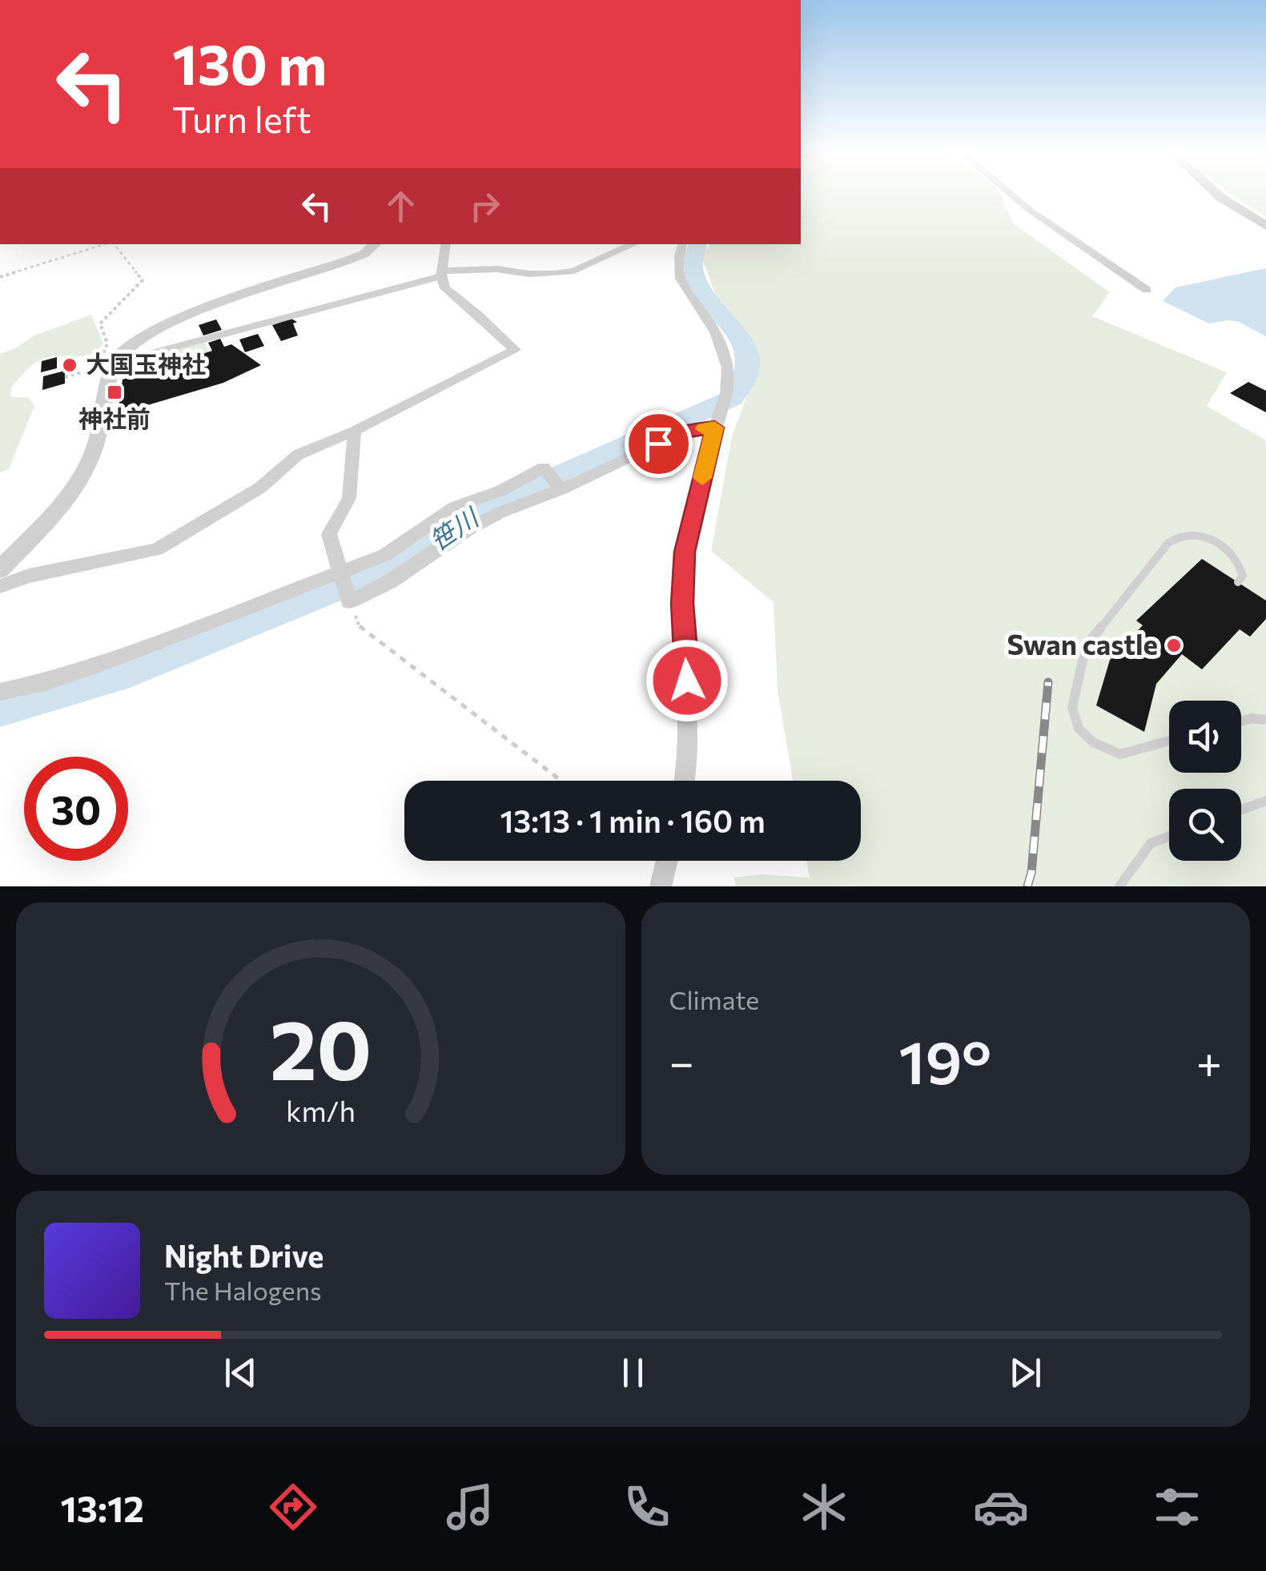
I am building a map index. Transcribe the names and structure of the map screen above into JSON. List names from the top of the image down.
{
  "water": ["笹川"],
  "places": {
    "other": ["大国玉神社", "Swan castle"],
    "transit": ["神社前"]
  },
  "page": {
    "turn": ["130 m", "Turn left"],
    "limit": "30",
    "trip": "13:13 · 1 min · 160 m",
    "tile": "Climate",
    "heat": ["−", "19°", "+"],
    "song": ["Night Drive", "The Halogens"],
    "tabs": "13:12",
    "gauge": ["20", "km/h"]
  }
}
